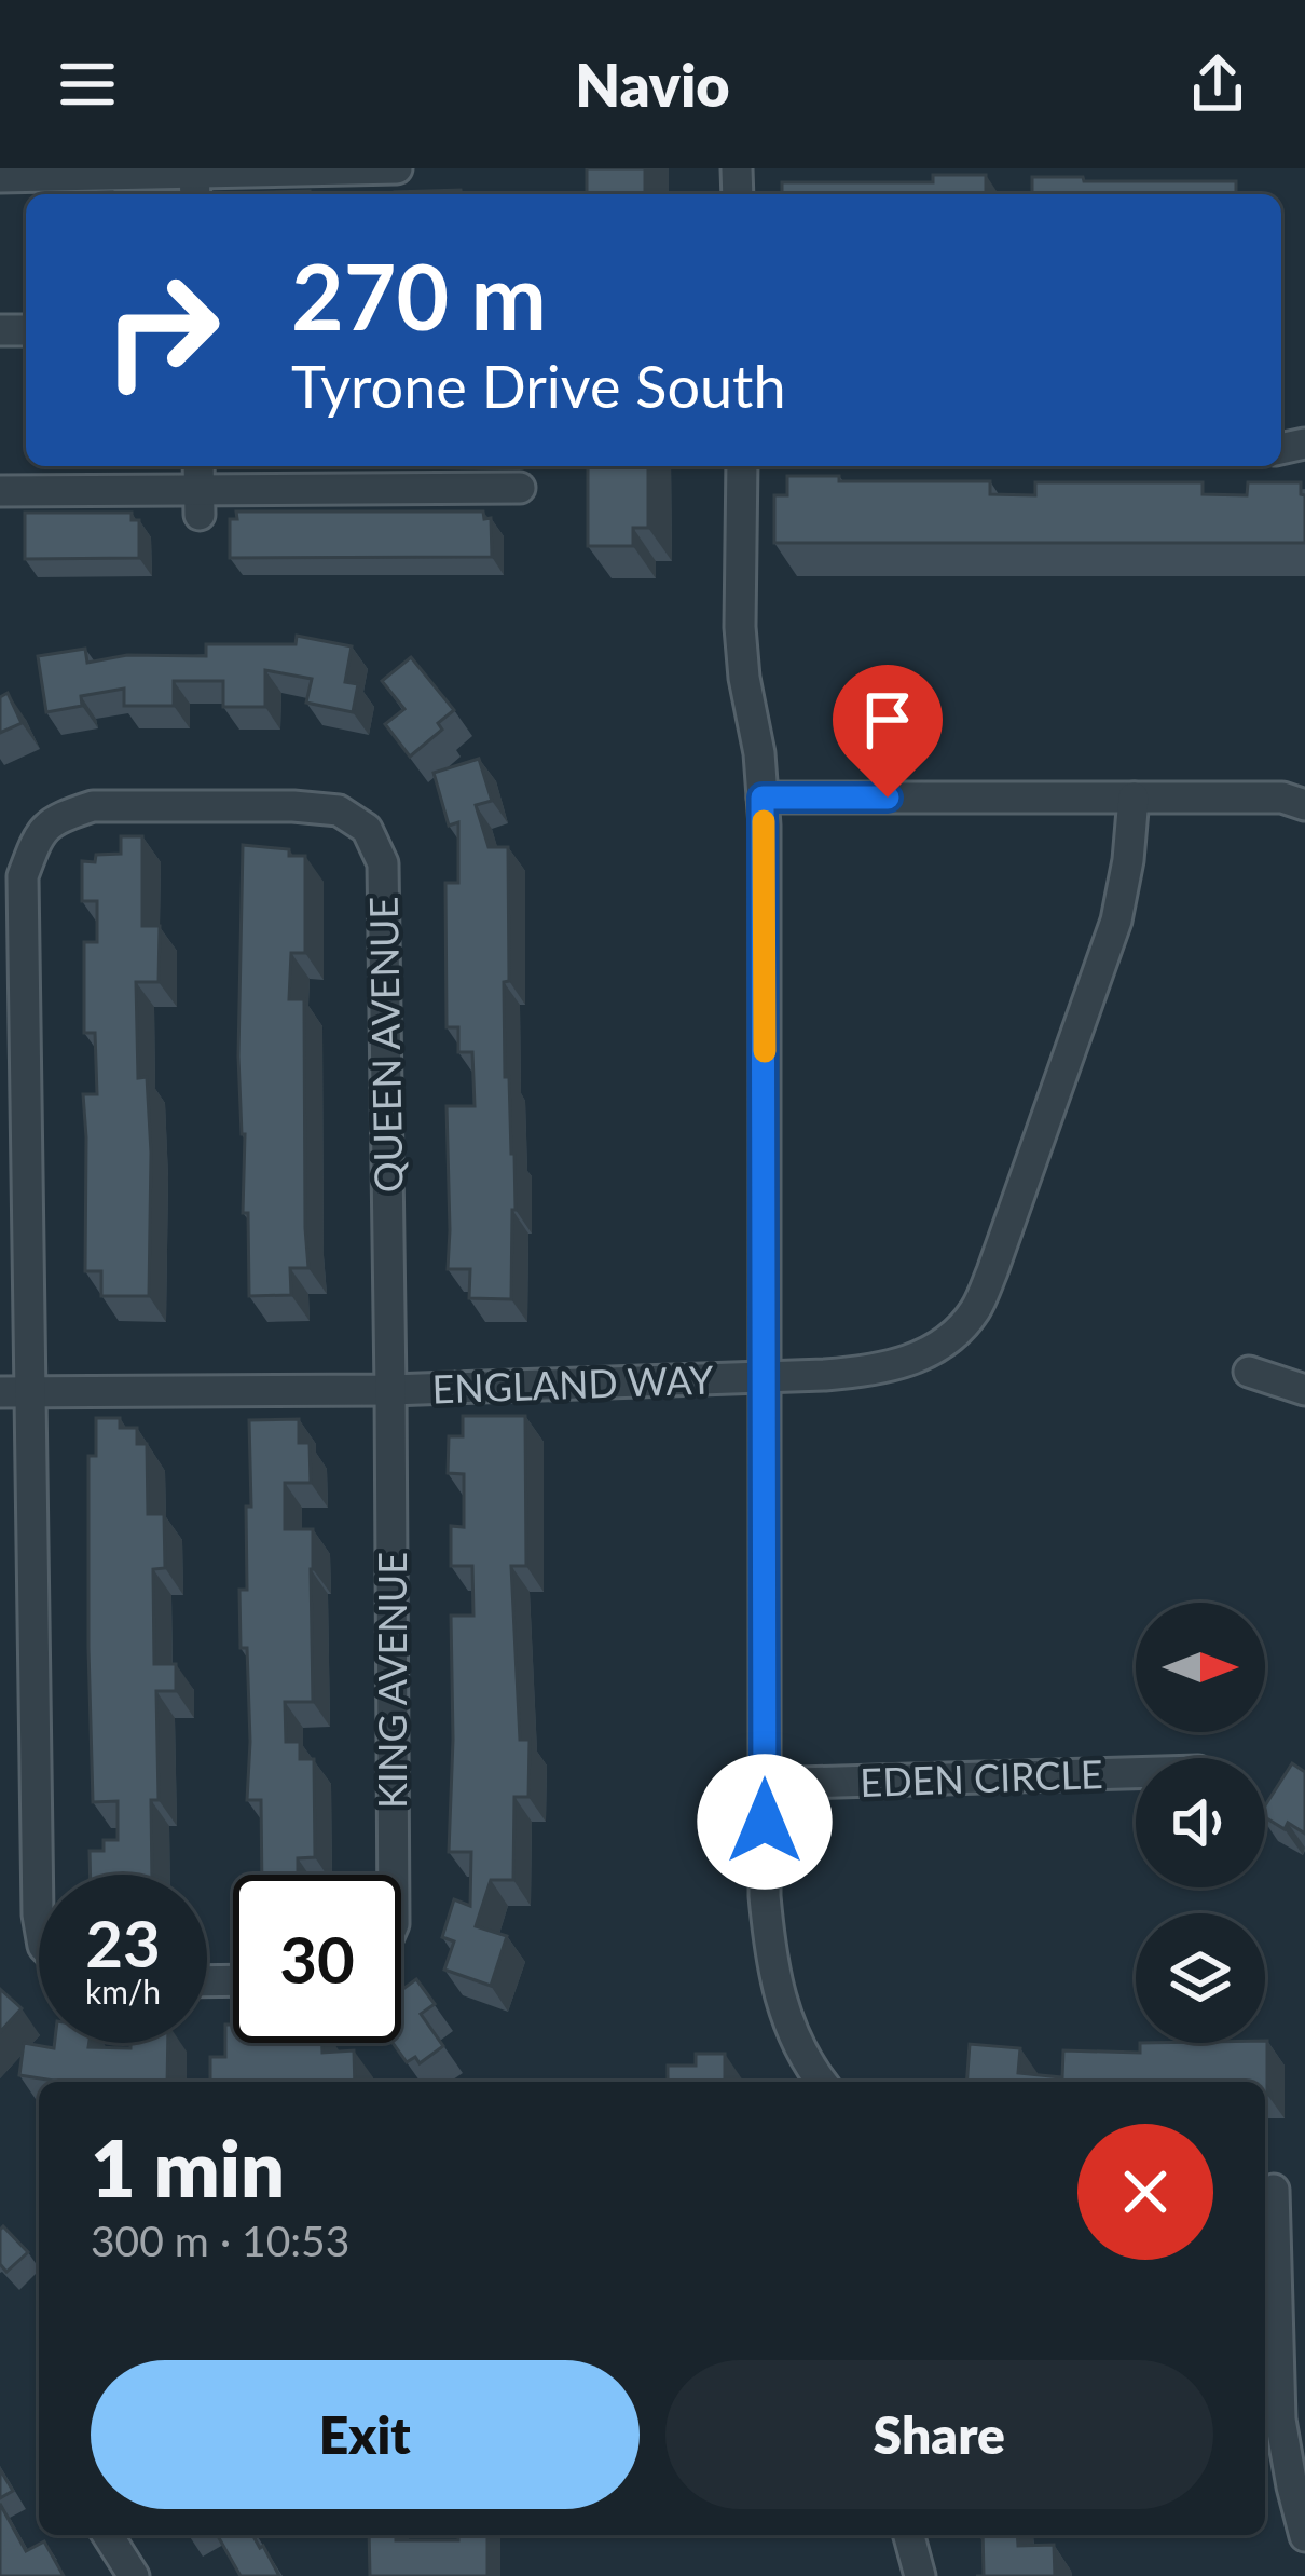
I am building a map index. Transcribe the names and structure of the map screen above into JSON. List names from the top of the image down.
{
  "streets": {
    "street": [
      "QUEEN AVENUE",
      "ENGLAND WAY",
      "KING AVENUE",
      "EDEN CIRCLE"
    ]
  },
  "crossings": [
    ["QUEEN AVENUE", "ENGLAND WAY"],
    ["QUEEN AVENUE", "KING AVENUE"],
    ["ENGLAND WAY", "KING AVENUE"]
  ],
  "north": "right",
  "page": {
    "header": "Navio",
    "turn": ["270 m", "Tyrone Drive South"],
    "speed": "23 km/h",
    "limit": "30",
    "heading": ["1 min", "300 m · 10:53"],
    "buttons": ["Exit", "Share"]
  }
}
